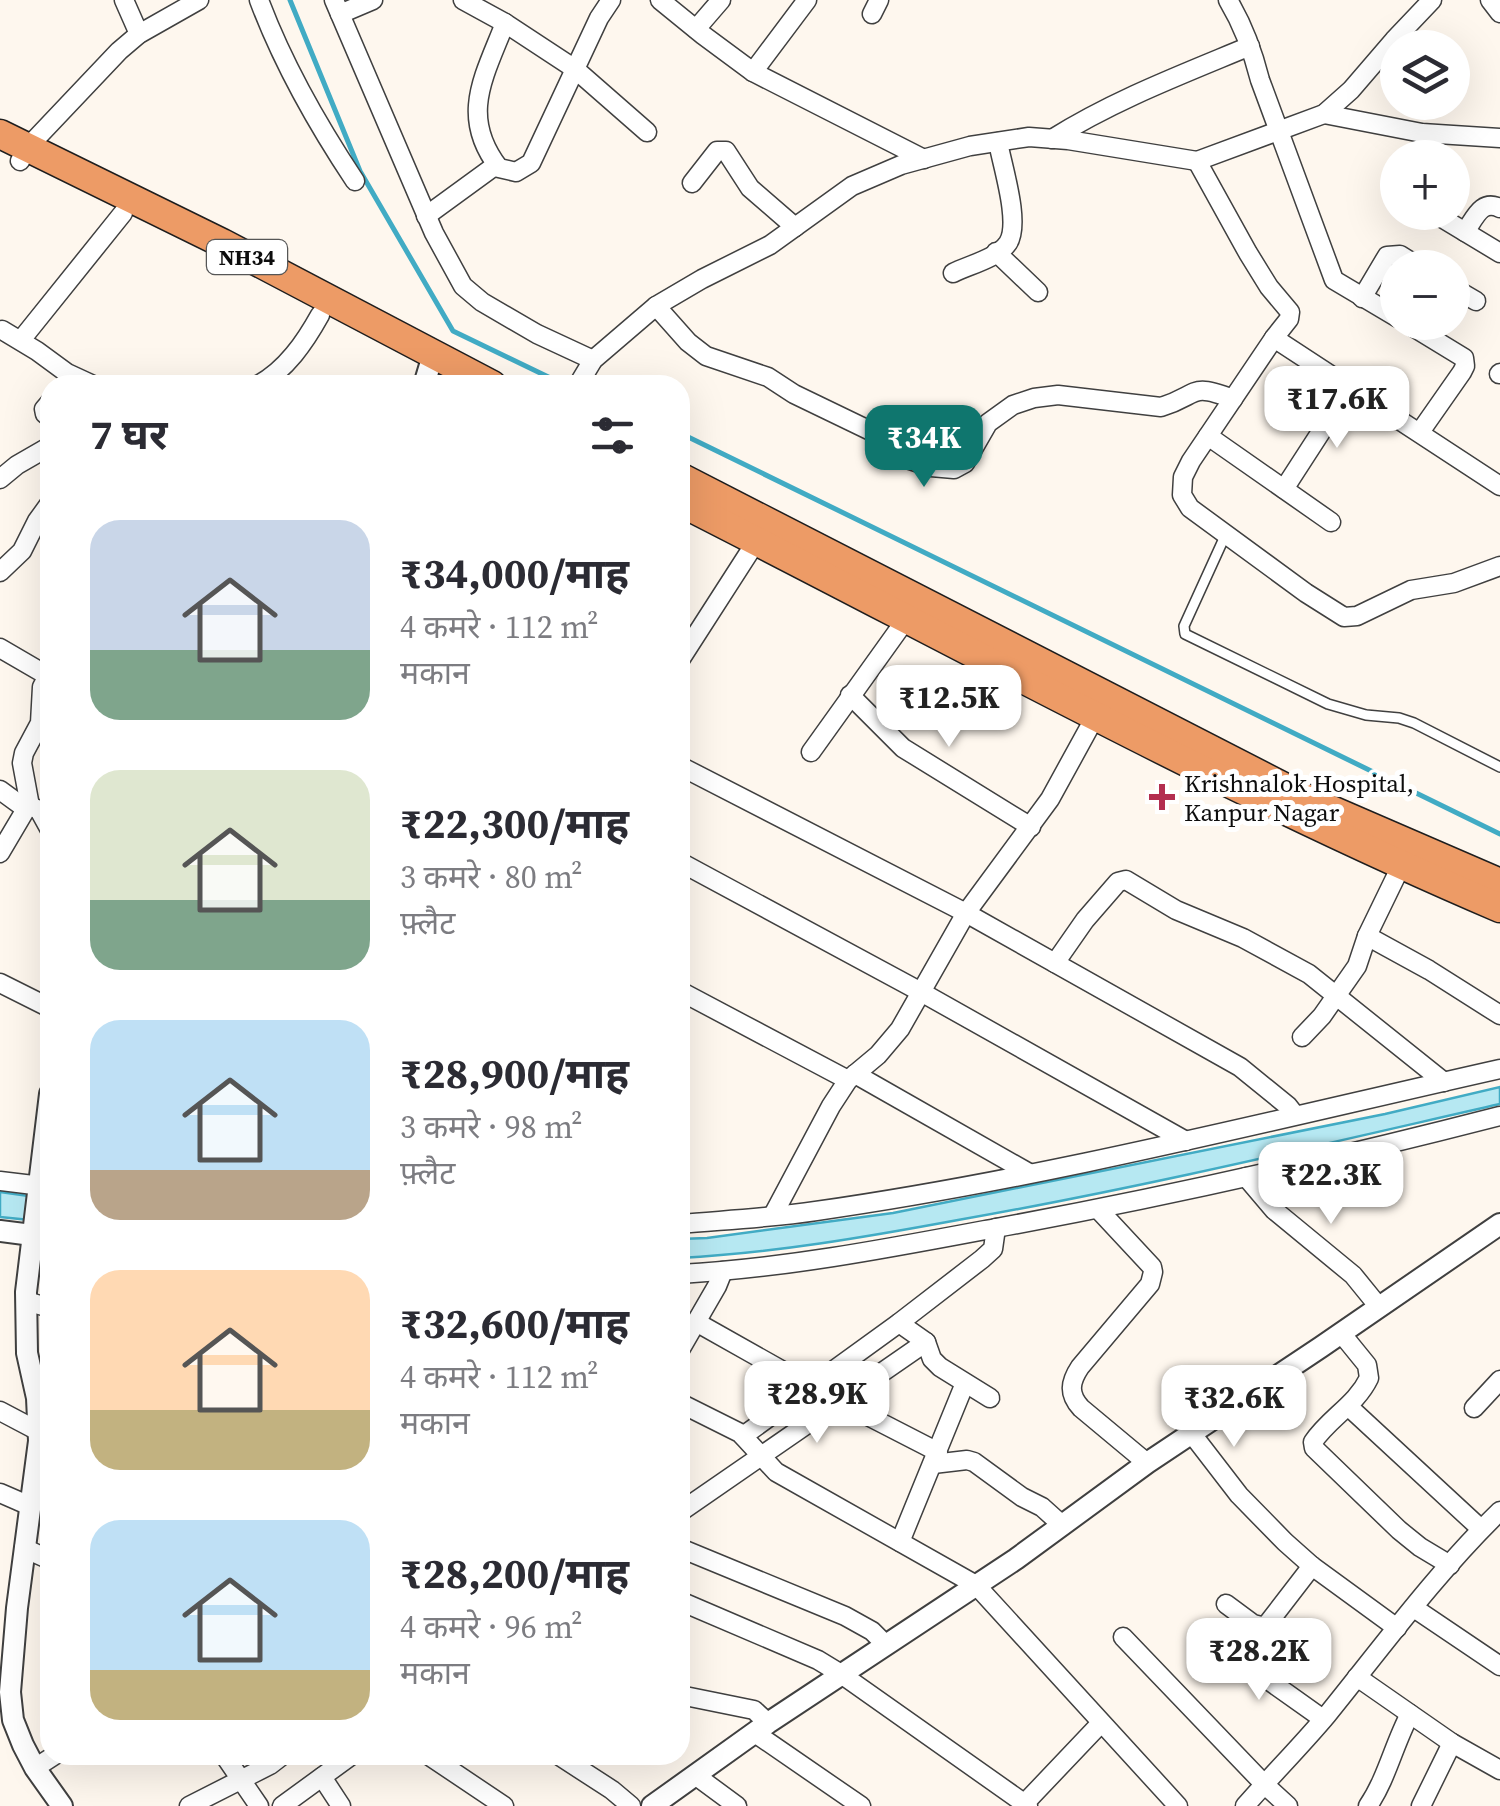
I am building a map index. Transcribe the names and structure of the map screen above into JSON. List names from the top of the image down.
{
  "streets": {
    "highway": ["NH34"]
  },
  "places": {
    "health": ["Krishnalok Hospital, Kanpur Nagar"]
  },
  "page": {
    "map_buttons": ["+", "−"],
    "price": [
      "₹17.6K",
      "₹34K",
      "₹12.5K",
      "₹22.3K",
      "₹28.9K",
      "₹32.6K",
      "₹28.2K"
    ],
    "heading": "7 घर",
    "list": [
      {
        "name": "₹34,000/माह",
        "note": "4 कमरे · 112 m² · मकान"
      },
      {
        "name": "₹22,300/माह",
        "note": "3 कमरे · 80 m² · फ़्लैट"
      },
      {
        "name": "₹28,900/माह",
        "note": "3 कमरे · 98 m² · फ़्लैट"
      },
      {
        "name": "₹32,600/माह",
        "note": "4 कमरे · 112 m² · मकान"
      },
      {
        "name": "₹28,200/माह",
        "note": "4 कमरे · 96 m² · मकान"
      }
    ]
  }
}
